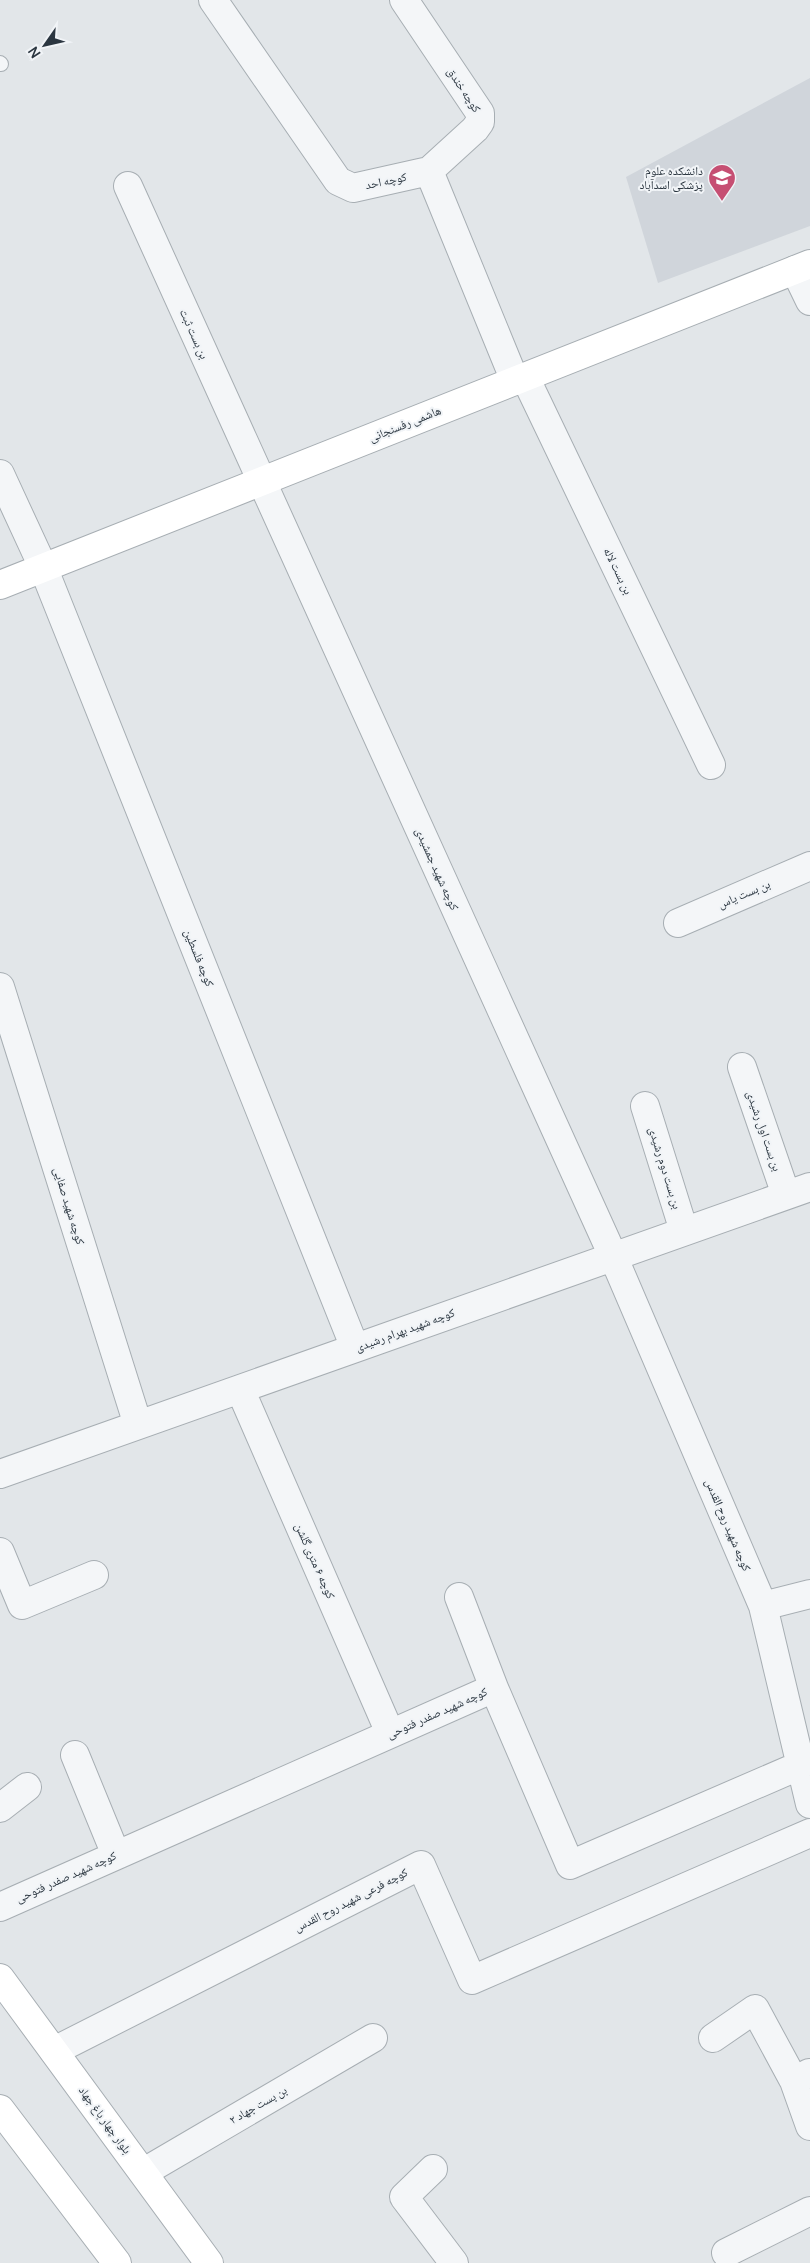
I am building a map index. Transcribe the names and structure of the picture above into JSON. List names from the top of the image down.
{
  "streets": {
    "main road": ["هاشمی رفسنجانی", "بلوار چهار باغ جهاد"],
    "street": [
      "کوچه خندق",
      "کوچه احد",
      "بن بست ثبت",
      "بن بست لاله",
      "کوچه شهید جمشیدی",
      "بن بست یاس",
      "کوچه فلسطین",
      "بن بست اول رشیدی",
      "بن بست دوم رشیدی",
      "کوچه شهید صفایی",
      "کوچه شهید بهرام رشیدی",
      "کوچه شهید روح القدس",
      "کوچه ۶ متری گلشن",
      "کوچه شهید صفدر فتوحی",
      "کوچه فرعی شهید روح القدس",
      "بن بست جهاد ۲"
    ]
  },
  "crossings": [
    ["کوچه خندق", "کوچه احد"],
    ["بن بست ثبت", "هاشمی رفسنجانی"],
    ["بن بست ثبت", "کوچه شهید جمشیدی"],
    ["هاشمی رفسنجانی", "بن بست لاله"],
    ["هاشمی رفسنجانی", "کوچه شهید جمشیدی"],
    ["هاشمی رفسنجانی", "کوچه فلسطین"],
    ["کوچه شهید جمشیدی", "کوچه شهید بهرام رشیدی"],
    ["کوچه شهید جمشیدی", "کوچه شهید روح القدس"],
    ["کوچه فلسطین", "کوچه شهید بهرام رشیدی"],
    ["بن بست اول رشیدی", "کوچه شهید بهرام رشیدی"],
    ["بن بست دوم رشیدی", "کوچه شهید بهرام رشیدی"],
    ["کوچه شهید صفایی", "کوچه شهید بهرام رشیدی"],
    ["کوچه شهید بهرام رشیدی", "کوچه شهید روح القدس"],
    ["کوچه شهید بهرام رشیدی", "کوچه ۶ متری گلشن"],
    ["کوچه شهید روح القدس", "کوچه شهید صفدر فتوحی"],
    ["کوچه ۶ متری گلشن", "کوچه شهید صفدر فتوحی"],
    ["کوچه فرعی شهید روح القدس", "بلوار چهار باغ جهاد"],
    ["بن بست جهاد ۲", "بلوار چهار باغ جهاد"]
  ],
  "places": {
    "school or university": ["دانشکده علوم پزشکی اسدآباد"]
  },
  "north": "bottom left"
}
